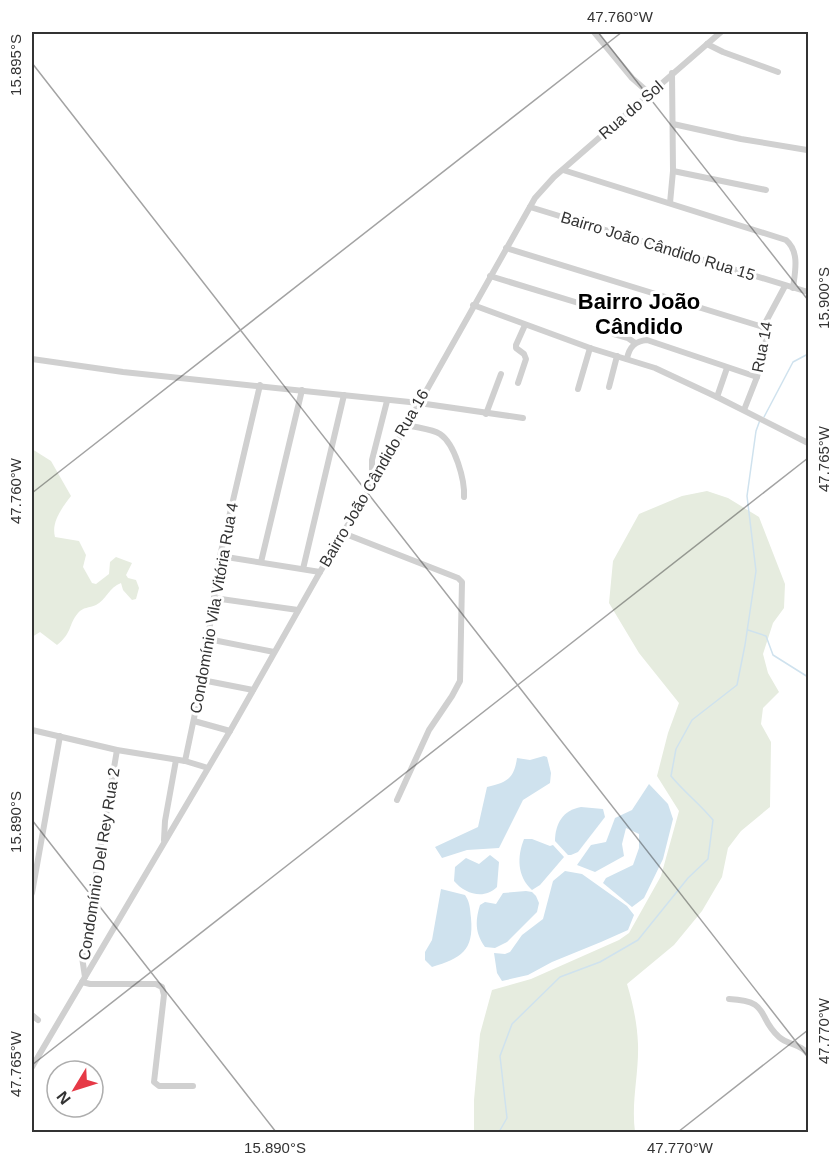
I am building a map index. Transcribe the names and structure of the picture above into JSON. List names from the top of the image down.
{
  "streets": {
    "street": [
      "Rua do Sol",
      "Bairro João Cândido Rua 15",
      "Rua 14",
      "Bairro João Cândido Rua 16",
      "Condomínio Vila Vitória Rua 4",
      "Condomínio Del Rey Rua 2"
    ]
  },
  "crossings": [
    ["Rua do Sol", "Bairro João Cândido Rua 16"],
    ["Bairro João Cândido Rua 15", "Rua 14"],
    ["Bairro João Cândido Rua 15", "Bairro João Cândido Rua 16"],
    ["Bairro João Cândido Rua 16", "Condomínio Del Rey Rua 2"]
  ],
  "districts": ["Bairro João Cândido"],
  "north": "bottom left",
  "coordinates": [
    "47.760°W",
    "15.895°S",
    "15.900°S",
    "47.765°W",
    "15.890°S",
    "47.770°W"
  ]
}
